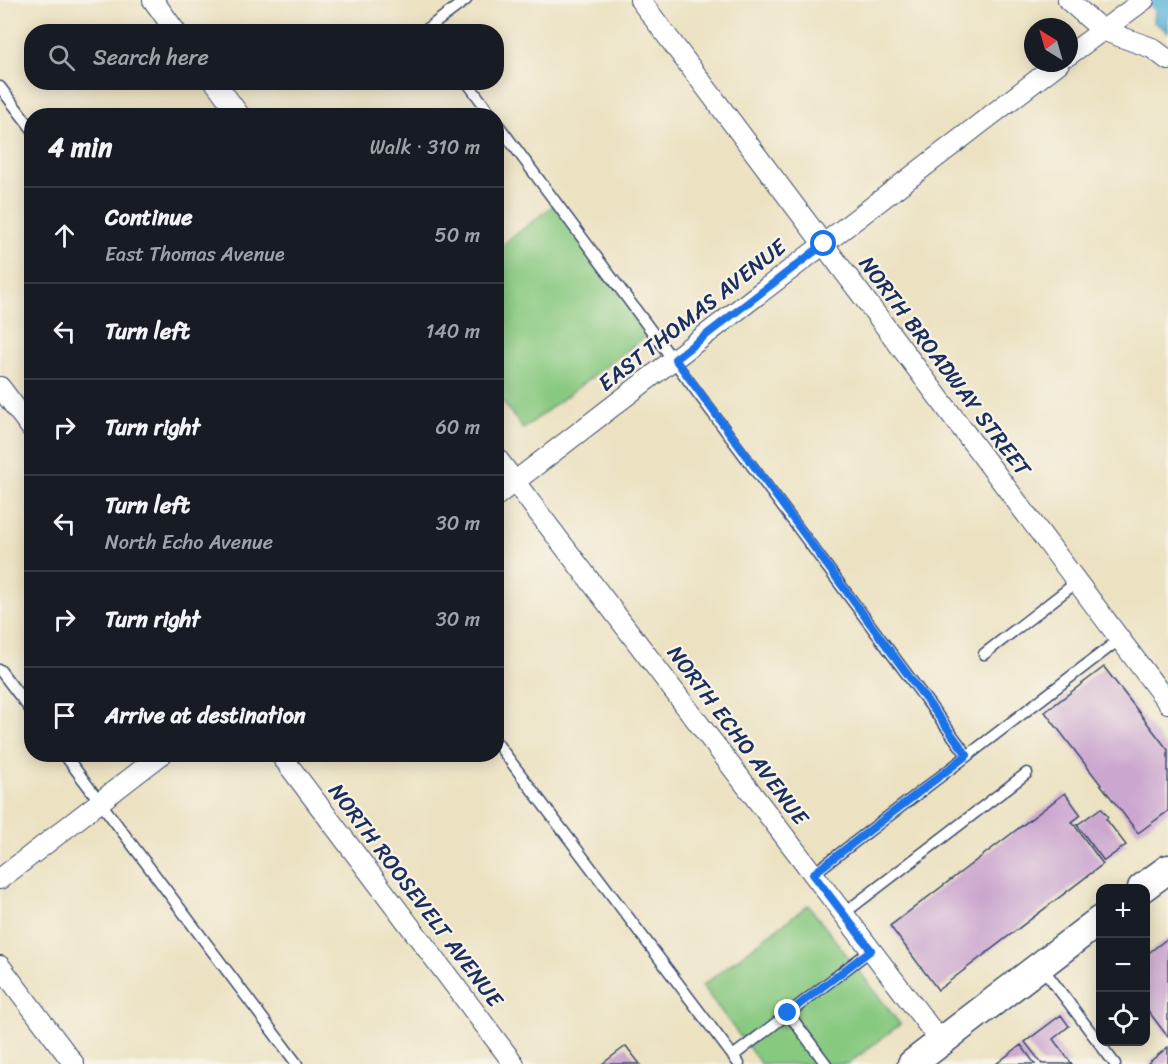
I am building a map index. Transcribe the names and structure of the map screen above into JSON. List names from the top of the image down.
{
  "streets": {
    "street": [
      "EAST THOMAS AVENUE",
      "NORTH BROADWAY STREET",
      "NORTH ECHO AVENUE",
      "NORTH ROOSEVELT AVENUE"
    ]
  },
  "crossings": [
    ["EAST THOMAS AVENUE", "NORTH BROADWAY STREET"],
    ["EAST THOMAS AVENUE", "NORTH ECHO AVENUE"]
  ],
  "north": "top left",
  "page": {
    "search": "Search here",
    "heading": ["4 min", "Walk · 310 m"],
    "list": [
      ["Continue", "East Thomas Avenue", "50 m"],
      ["Turn left", "140 m"],
      ["Turn right", "60 m"],
      ["Turn left", "North Echo Avenue", "30 m"],
      ["Turn right", "30 m"],
      "Arrive at destination"
    ],
    "map_buttons": ["+", "−"]
  }
}
